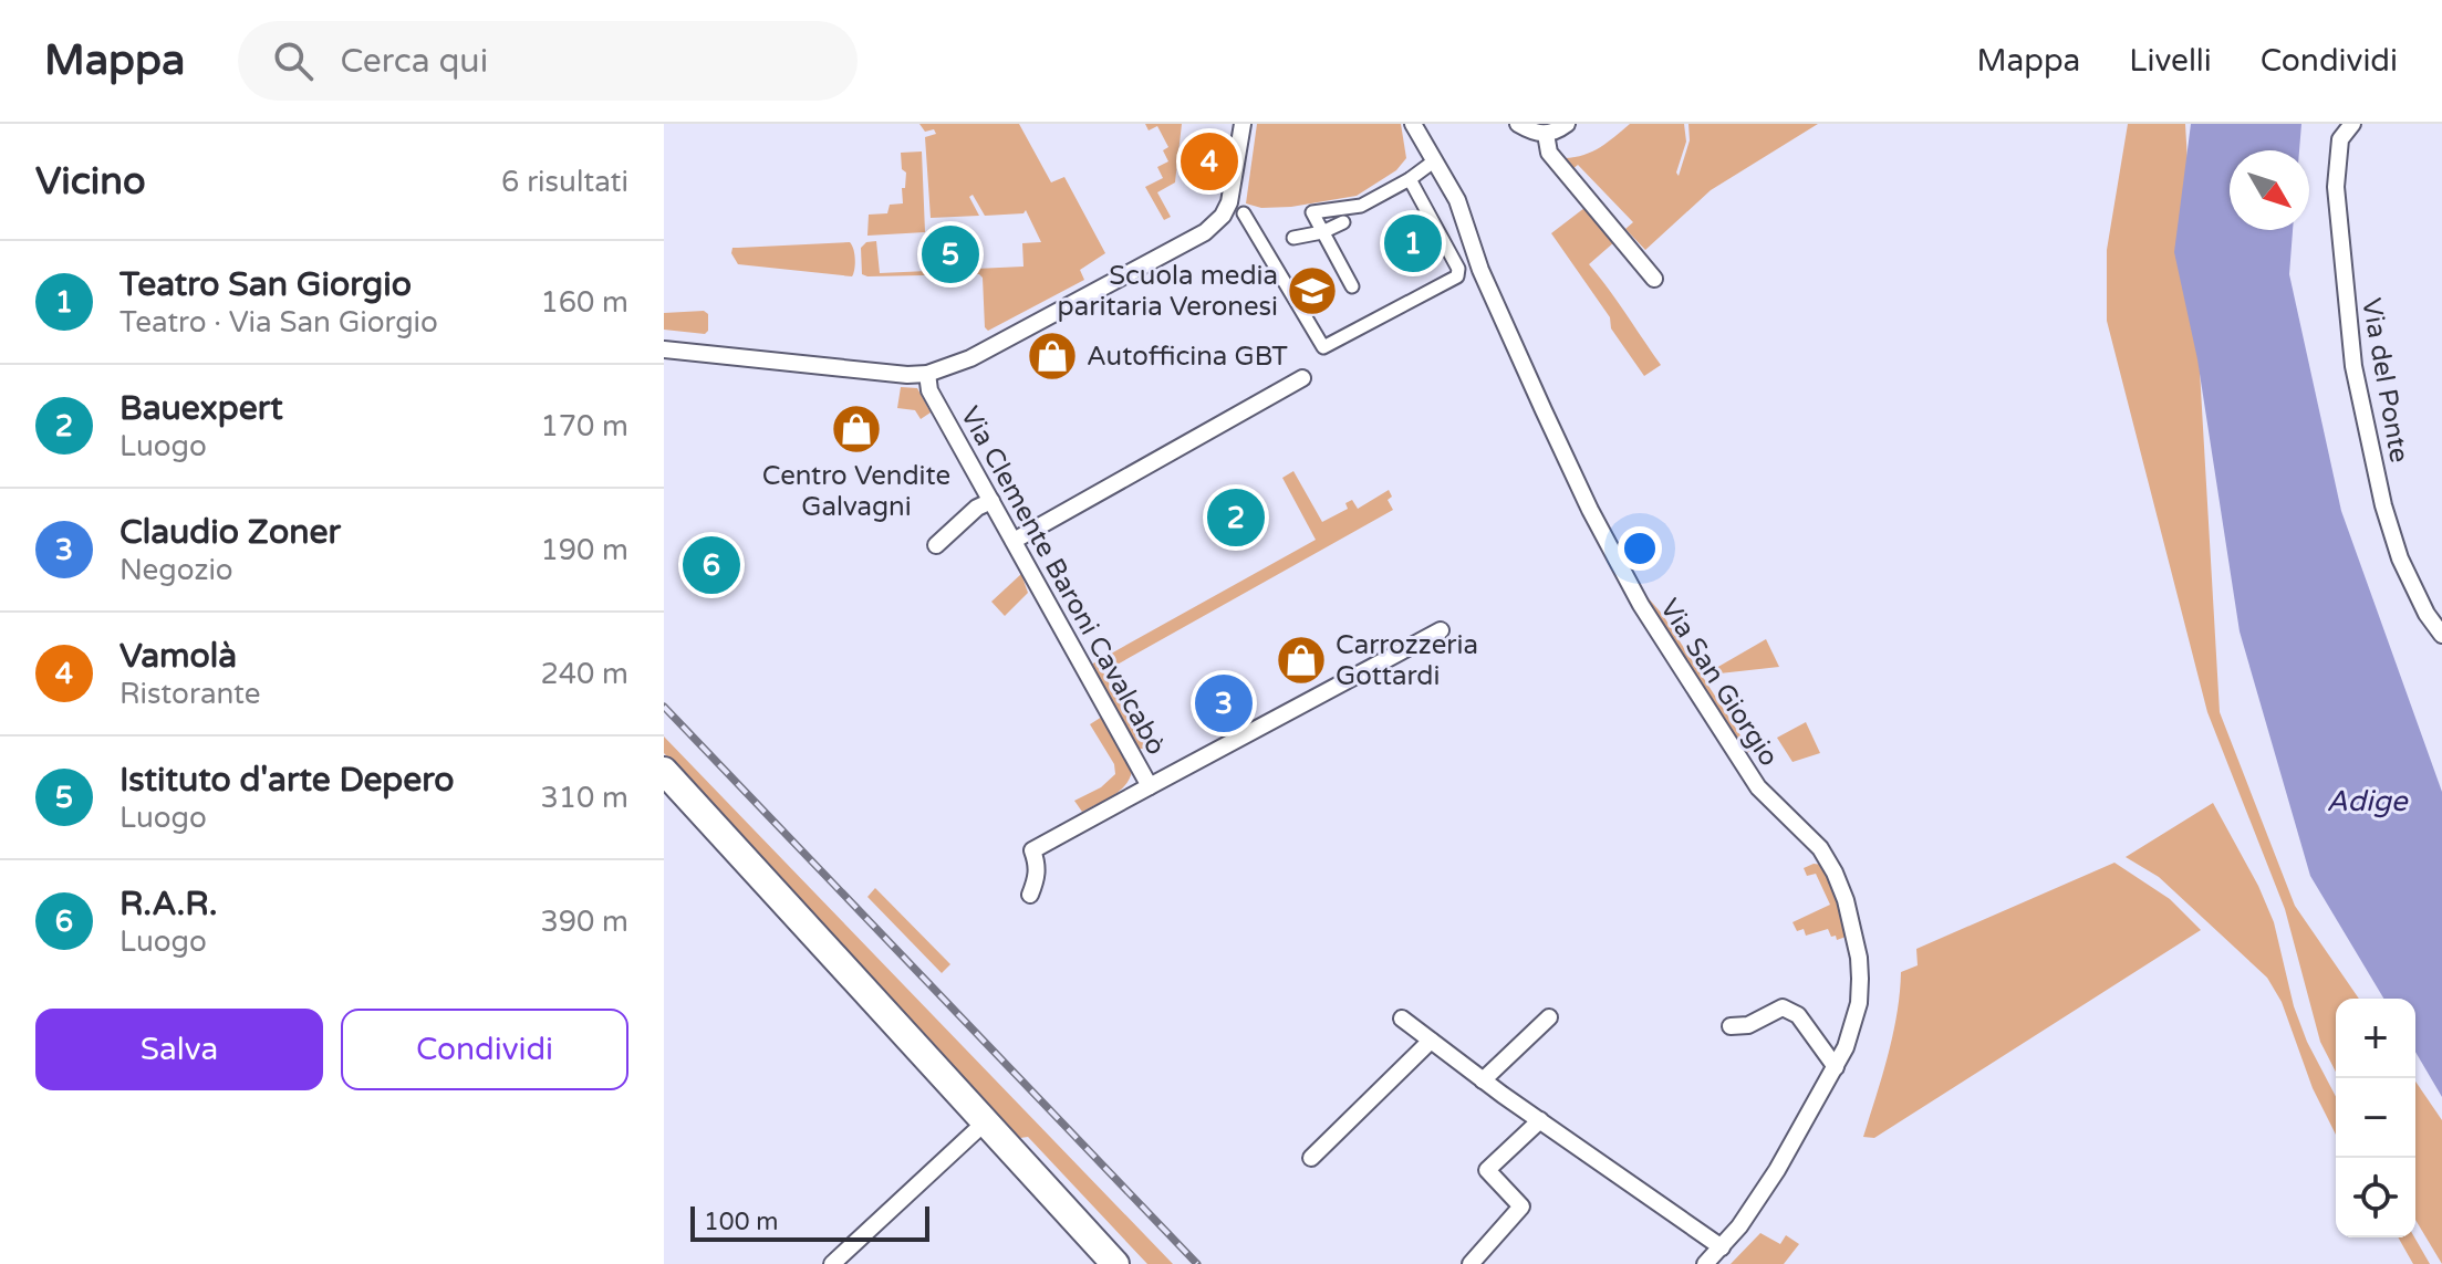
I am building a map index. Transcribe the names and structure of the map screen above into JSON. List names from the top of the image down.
{
  "streets": {
    "street": ["Via del Ponte", "Via Clemente Baroni Cavalcabò", "Via San Giorgio"]
  },
  "water": ["Adige"],
  "places": {
    "school or university": ["Scuola media paritaria Veronesi"],
    "shop": ["Autofficina GBT", "Centro Vendite Galvagni", "Carrozzeria Gottardi"]
  },
  "scale_bar": "100 m",
  "north": "bottom right",
  "page": {
    "header": "Mappa",
    "search": "Cerca qui",
    "nav": ["Mappa", "Livelli", "Condividi"],
    "heading": ["Vicino", "6 risultati"],
    "pins": [
      "4",
      "1",
      "5",
      "2",
      "6",
      "3"
    ],
    "list": [
      {
        "mark": "1",
        "name": "Teatro San Giorgio",
        "note": "Teatro · Via San Giorgio",
        "value": "160 m"
      },
      {
        "mark": "2",
        "name": "Bauexpert",
        "note": "Luogo",
        "value": "170 m"
      },
      {
        "mark": "3",
        "name": "Claudio Zoner",
        "note": "Negozio",
        "value": "190 m"
      },
      {
        "mark": "4",
        "name": "Vamolà",
        "note": "Ristorante",
        "value": "240 m"
      },
      {
        "mark": "5",
        "name": "Istituto d'arte Depero",
        "note": "Luogo",
        "value": "310 m"
      },
      {
        "mark": "6",
        "name": "R.A.R.",
        "note": "Luogo",
        "value": "390 m"
      }
    ],
    "buttons": ["Salva", "Condividi"],
    "map_buttons": ["+", "−"],
    "scale": "100 m"
  }
}
